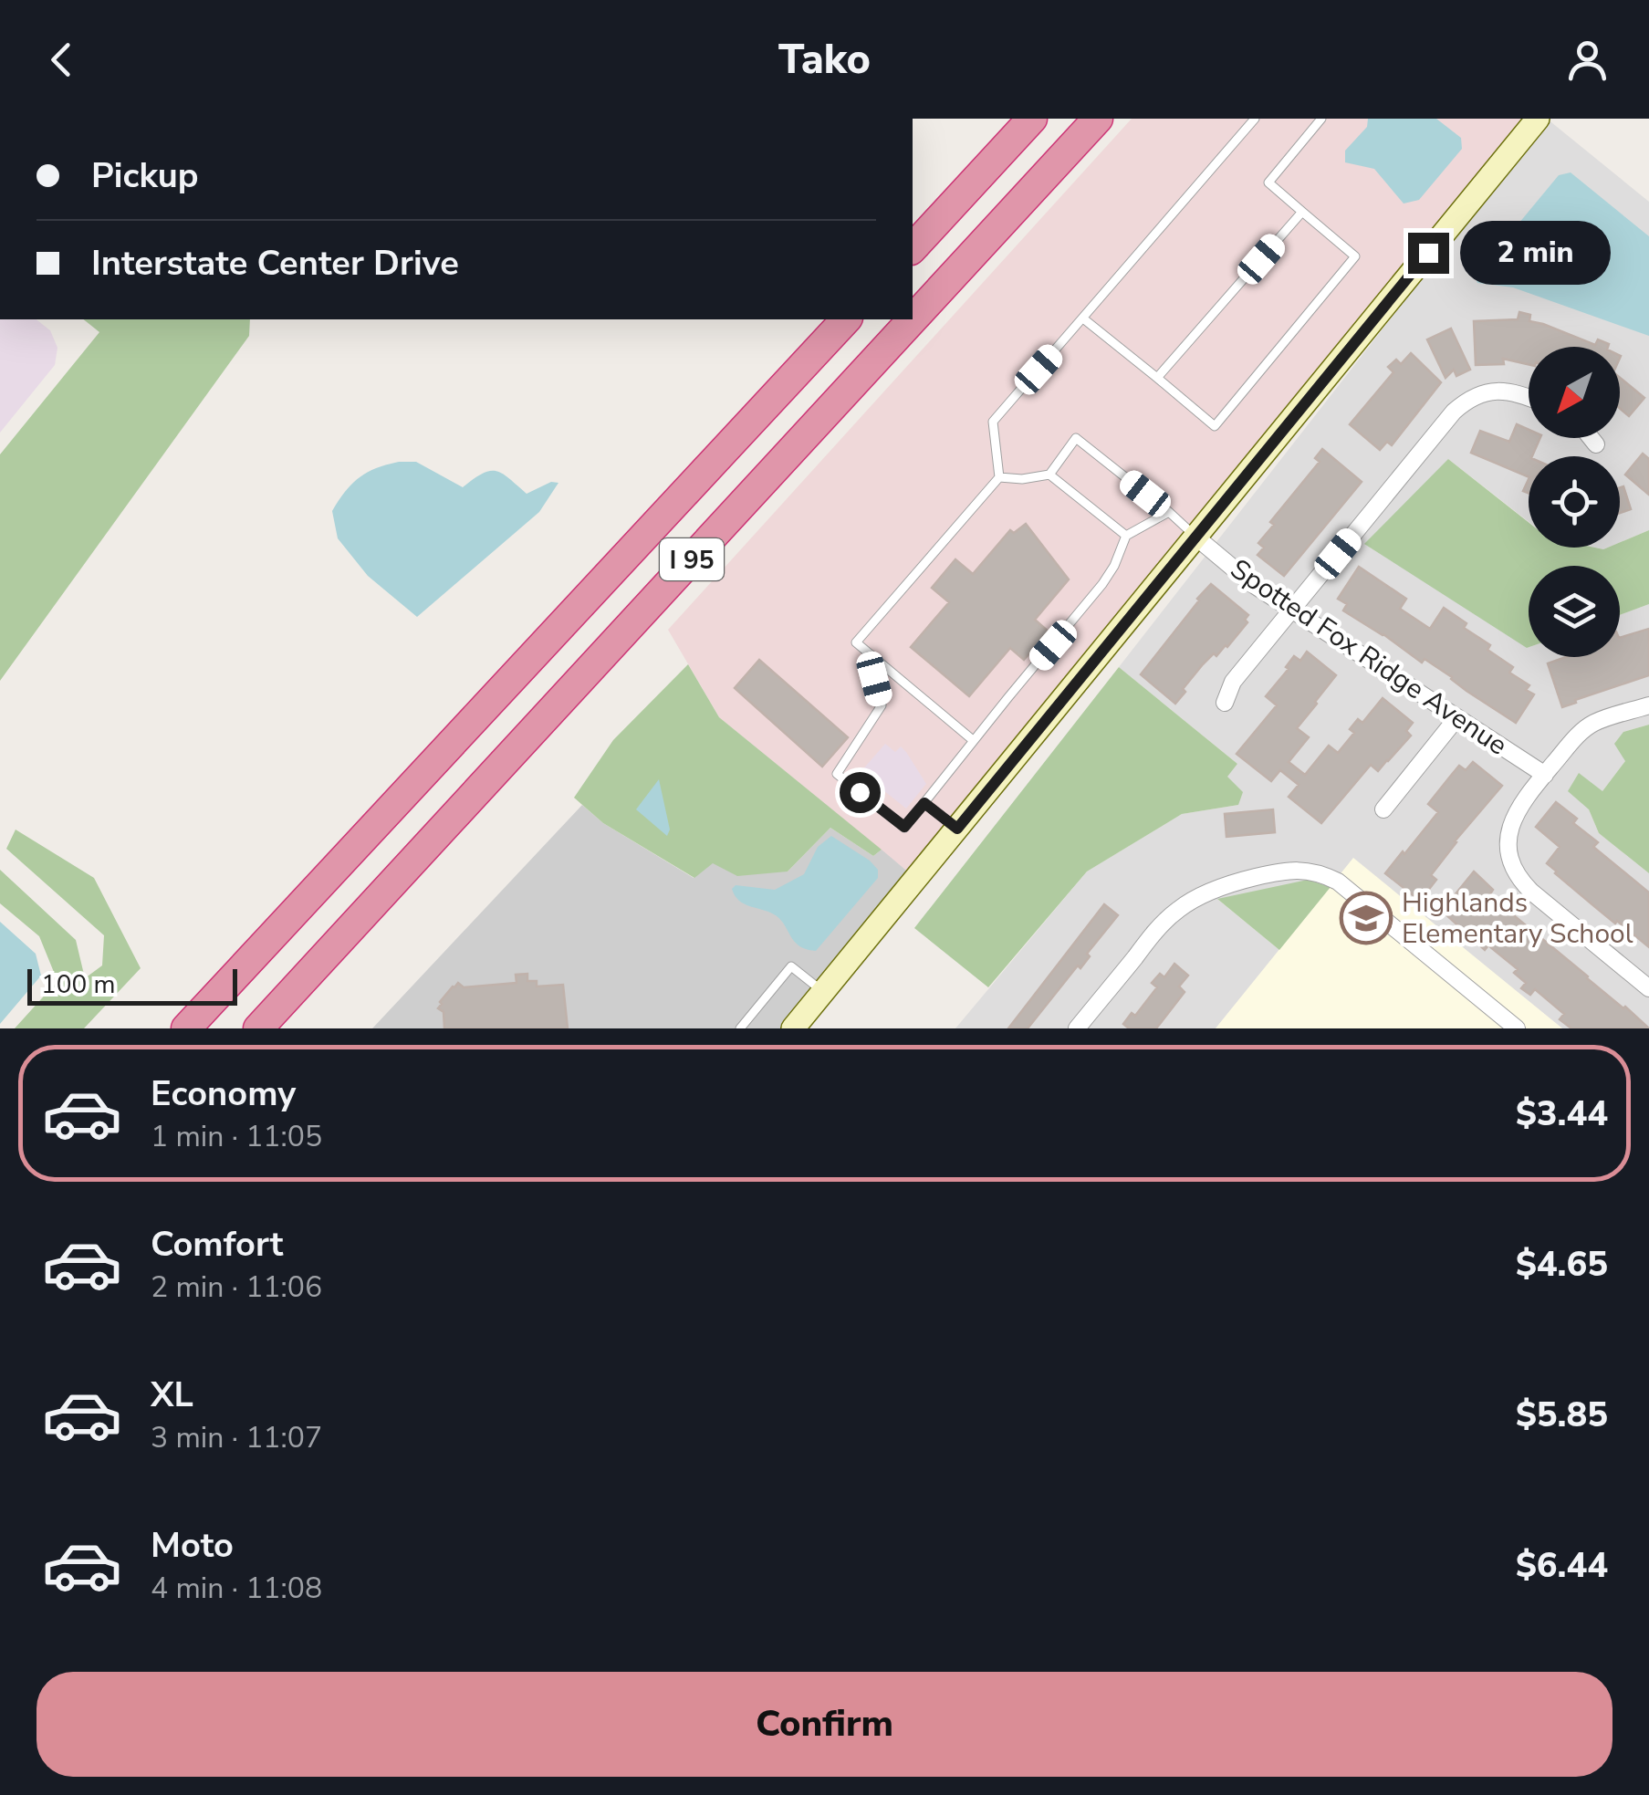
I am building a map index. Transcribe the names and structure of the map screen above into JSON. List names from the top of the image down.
{
  "streets": {
    "highway": ["I 95"],
    "street": ["Spotted Fox Ridge Avenue"]
  },
  "places": {
    "school or university": ["Highlands Elementary School"]
  },
  "scale_bar": "100 m",
  "north": "bottom left",
  "page": {
    "header": "Tako",
    "banner": ["Pickup", "Interstate Center Drive"],
    "bubble": "2 min",
    "scale": "100 m",
    "list": [
      {
        "name": "Economy",
        "note": "1 min · 11:05",
        "value": "$3.44"
      },
      {
        "name": "Comfort",
        "note": "2 min · 11:06",
        "value": "$4.65"
      },
      {
        "name": "XL",
        "note": "3 min · 11:07",
        "value": "$5.85"
      },
      {
        "name": "Moto",
        "note": "4 min · 11:08",
        "value": "$6.44"
      }
    ],
    "buttons": "Confirm"
  }
}
